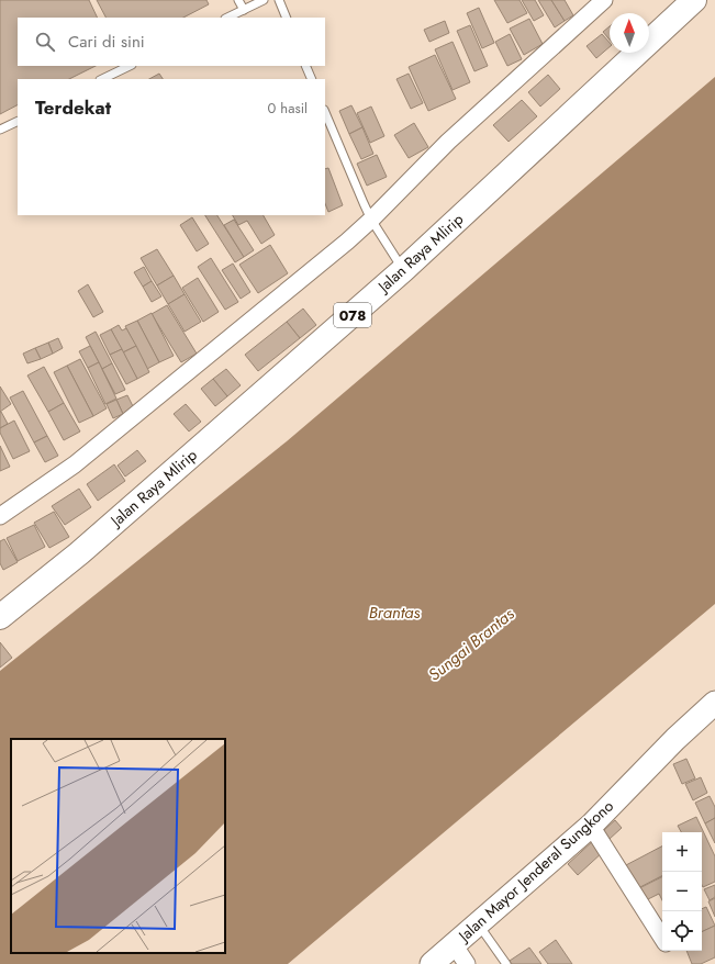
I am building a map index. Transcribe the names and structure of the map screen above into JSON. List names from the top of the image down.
{
  "streets": {
    "main road": ["Jalan Raya Mlirip", "078", "Jalan Mayor Jenderal Sungkono"]
  },
  "water": ["Brantas", "Sungai Brantas"],
  "north": "top",
  "page": {
    "search": "Cari di sini",
    "heading": ["Terdekat", "0 hasil"],
    "map_buttons": ["+", "−"]
  }
}
